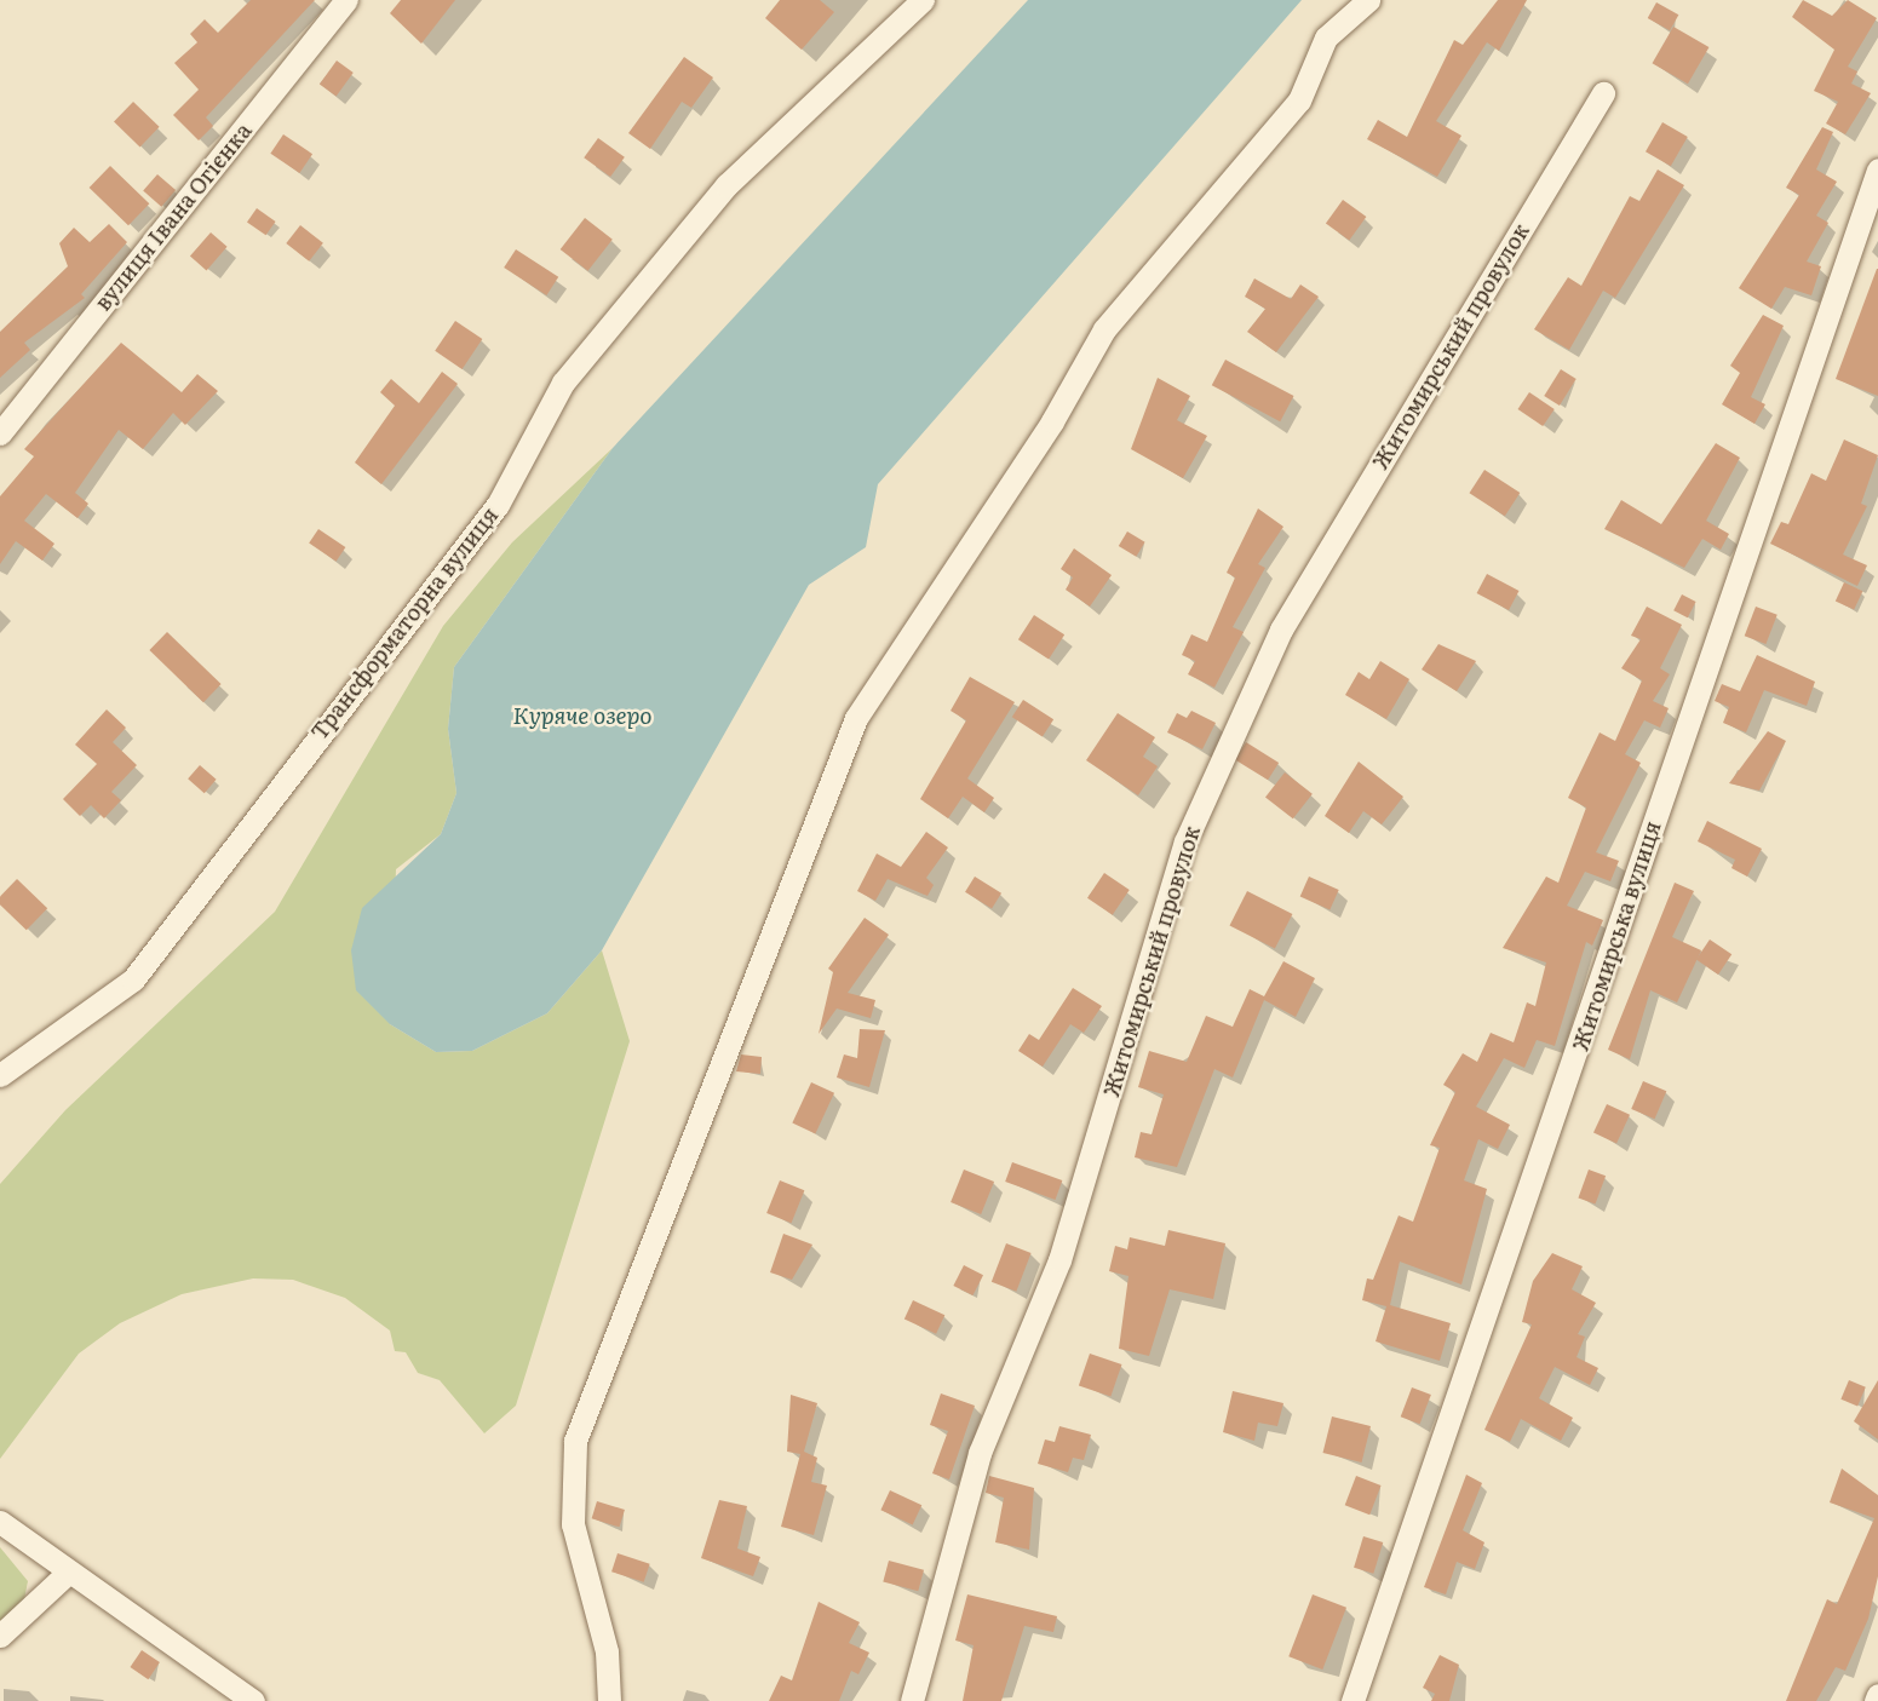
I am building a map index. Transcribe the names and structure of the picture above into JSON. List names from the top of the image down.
{
  "streets": {
    "street": [
      "вулиця Івана Огієнка",
      "Житомирський провулок",
      "Трансформаторна вулиця",
      "Житомирська вулиця"
    ]
  },
  "water": ["Куряче озеро"]
}
